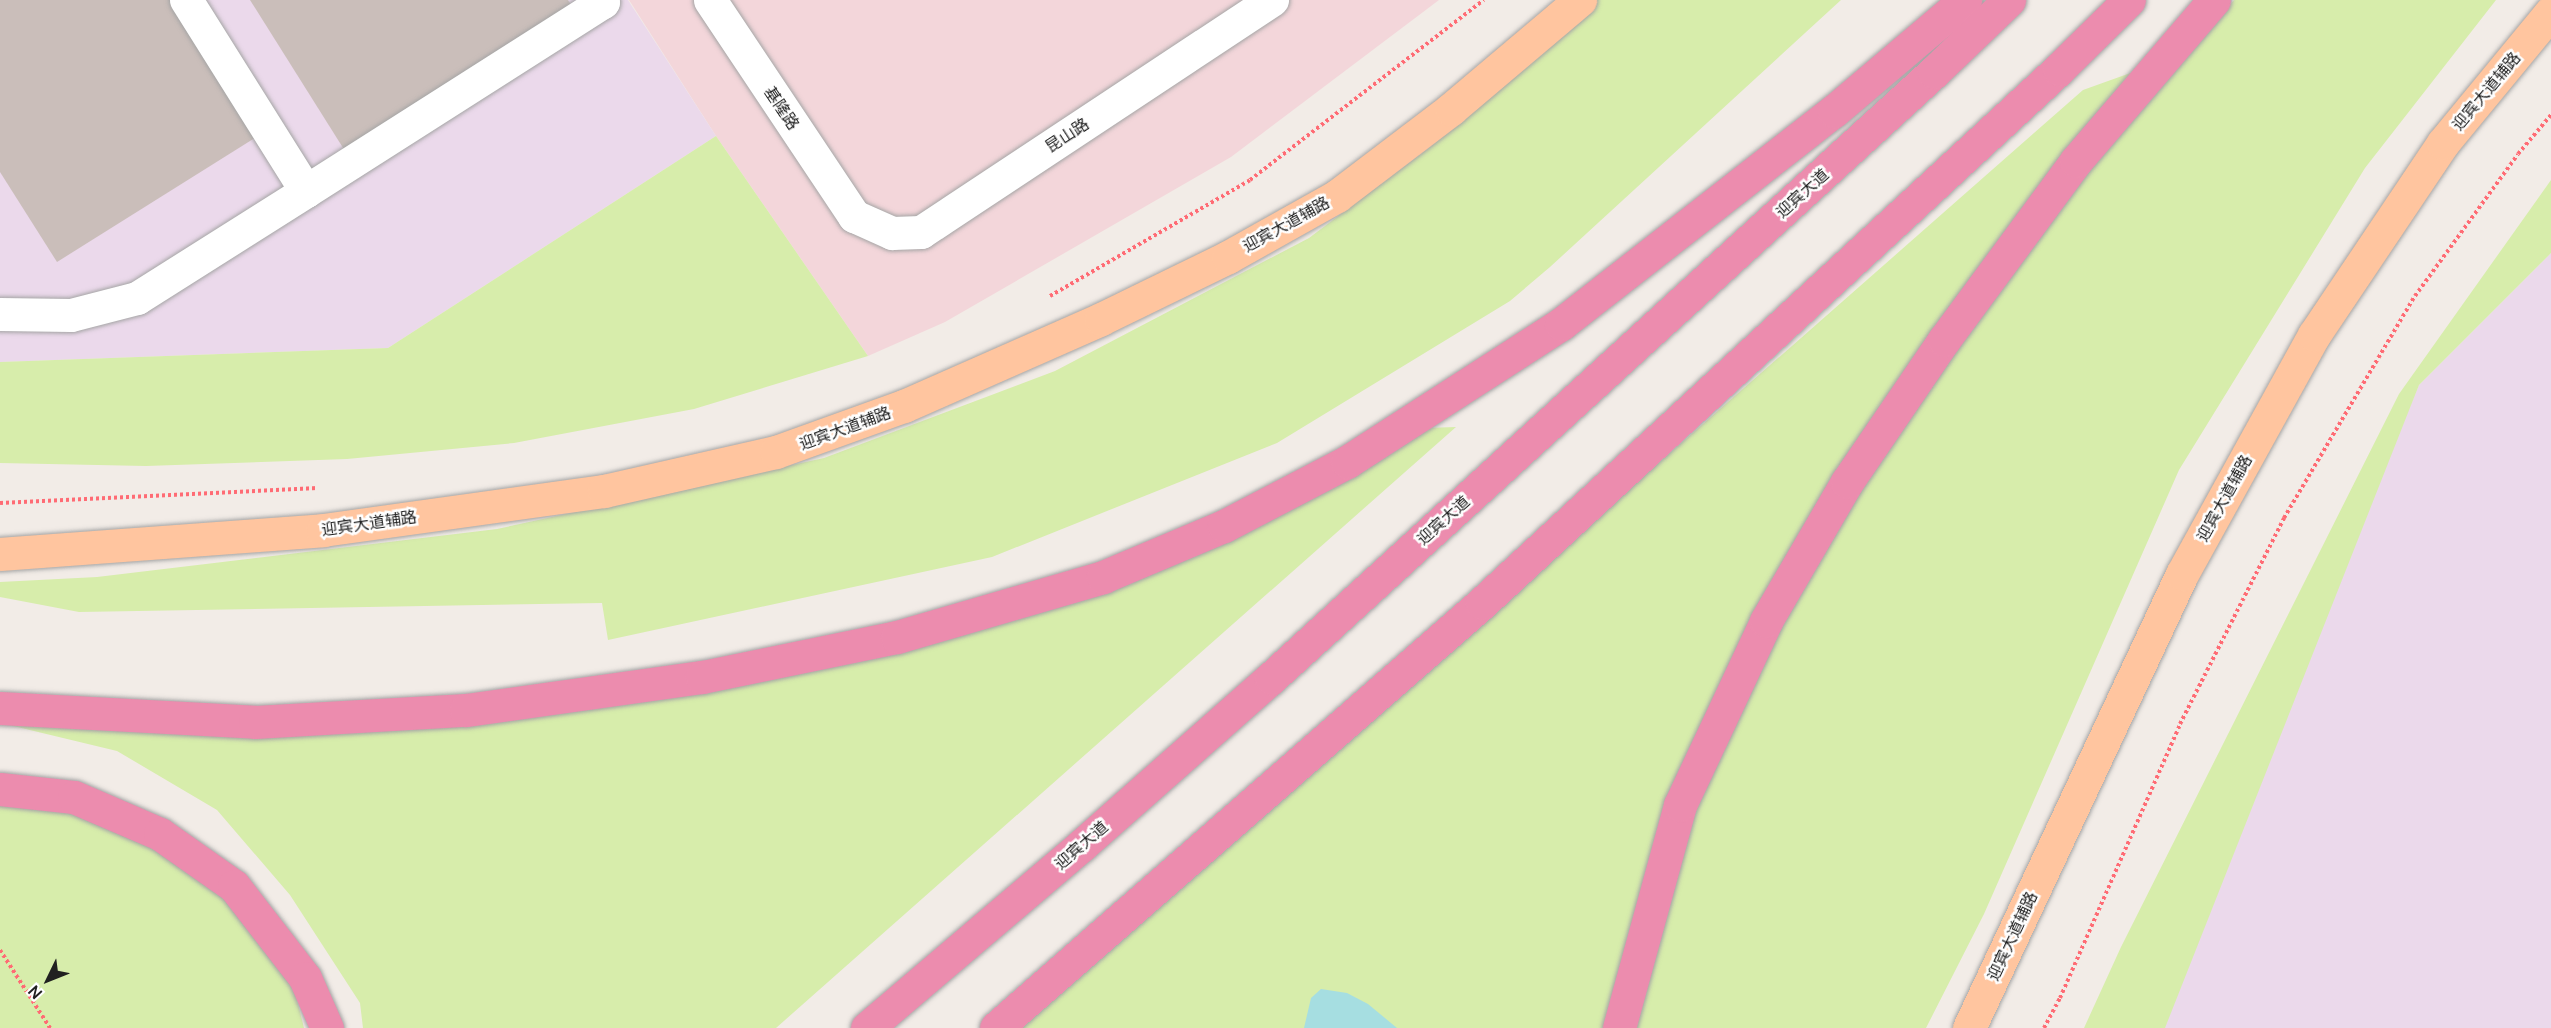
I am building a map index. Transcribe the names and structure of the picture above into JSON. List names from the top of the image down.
{
  "streets": {
    "highway": ["迎宾大道"],
    "main road": ["迎宾大道辅路"],
    "street": ["基隆路", "昆山路"]
  },
  "crossings": [
    ["基隆路", "昆山路"]
  ],
  "north": "bottom left"
}
